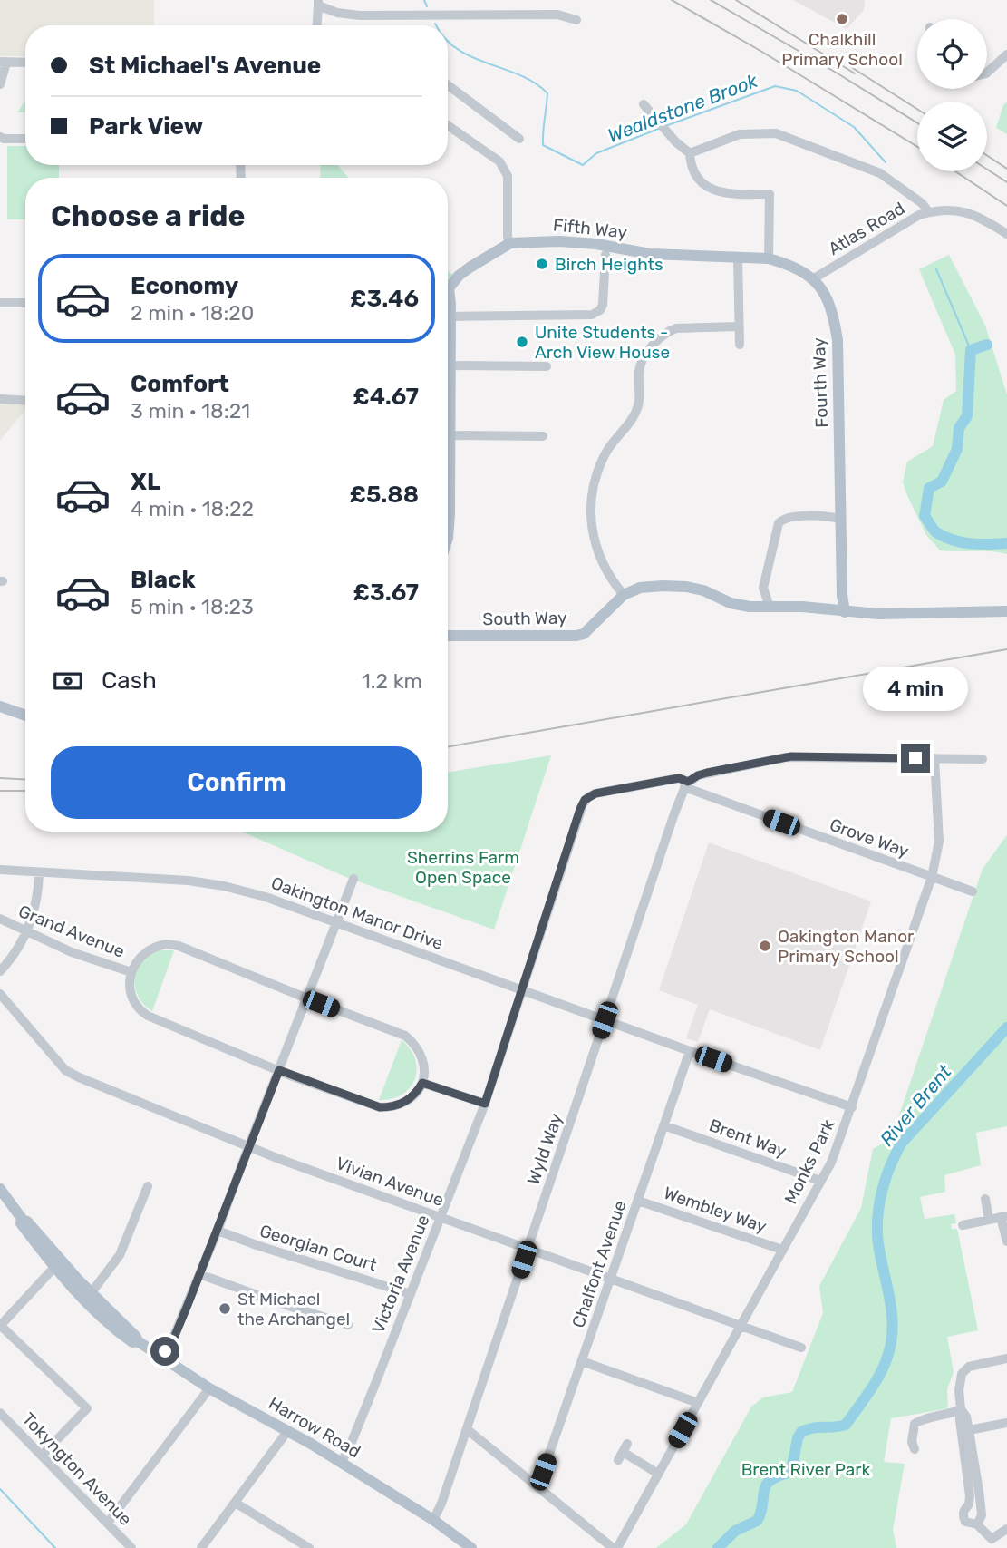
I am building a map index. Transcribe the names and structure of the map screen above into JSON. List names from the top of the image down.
{
  "streets": {
    "main road": [
      "Fifth Way",
      "Fourth Way",
      "South Way",
      "Harrow Road"
    ],
    "street": [
      "Atlas Road",
      "Grove Way",
      "Oakington Manor Drive",
      "Grand Avenue",
      "Brent Way",
      "Wyld Way",
      "Monks Park",
      "Vivian Avenue",
      "Wembley Way",
      "Georgian Court",
      "Chalfont Avenue",
      "Victoria Avenue",
      "Tokyngton Avenue"
    ]
  },
  "crossings": [
    ["Atlas Road", "Fourth Way"],
    ["Grove Way", "Wyld Way"],
    ["Grove Way", "Monks Park"],
    ["Grove Way", "Victoria Avenue"],
    ["Oakington Manor Drive", "Wyld Way"],
    ["Oakington Manor Drive", "Monks Park"],
    ["Oakington Manor Drive", "Chalfont Avenue"],
    ["Oakington Manor Drive", "Victoria Avenue"],
    ["Brent Way", "Monks Park"],
    ["Brent Way", "Chalfont Avenue"],
    ["Wyld Way", "Vivian Avenue"],
    ["Wyld Way", "Victoria Avenue"],
    ["Wyld Way", "Harrow Road"],
    ["Monks Park", "Vivian Avenue"],
    ["Monks Park", "Wembley Way"],
    ["Vivian Avenue", "Chalfont Avenue"],
    ["Vivian Avenue", "Victoria Avenue"],
    ["Wembley Way", "Chalfont Avenue"],
    ["Georgian Court", "Victoria Avenue"],
    ["Victoria Avenue", "Harrow Road"]
  ],
  "water": ["Wealdstone Brook", "River Brent"],
  "parks": ["Sherrins Farm Open Space", "Brent River Park"],
  "places": [
    "Chalkhill Primary School",
    "Birch Heights",
    "Unite Students - Arch View House",
    "Oakington Manor Primary School",
    "St Michael the Archangel"
  ],
  "page": {
    "banner": ["St Michael's Avenue", "Park View"],
    "heading": "Choose a ride",
    "list": [
      {
        "name": "Economy",
        "note": "2 min · 18:20",
        "value": "£3.46"
      },
      {
        "name": "Comfort",
        "note": "3 min · 18:21",
        "value": "£4.67"
      },
      {
        "name": "XL",
        "note": "4 min · 18:22",
        "value": "£5.88"
      },
      {
        "name": "Black",
        "note": "5 min · 18:23",
        "value": "£3.67"
      }
    ],
    "pay": ["Cash", "1.2 km"],
    "bubble": "4 min",
    "buttons": "Confirm"
  }
}
